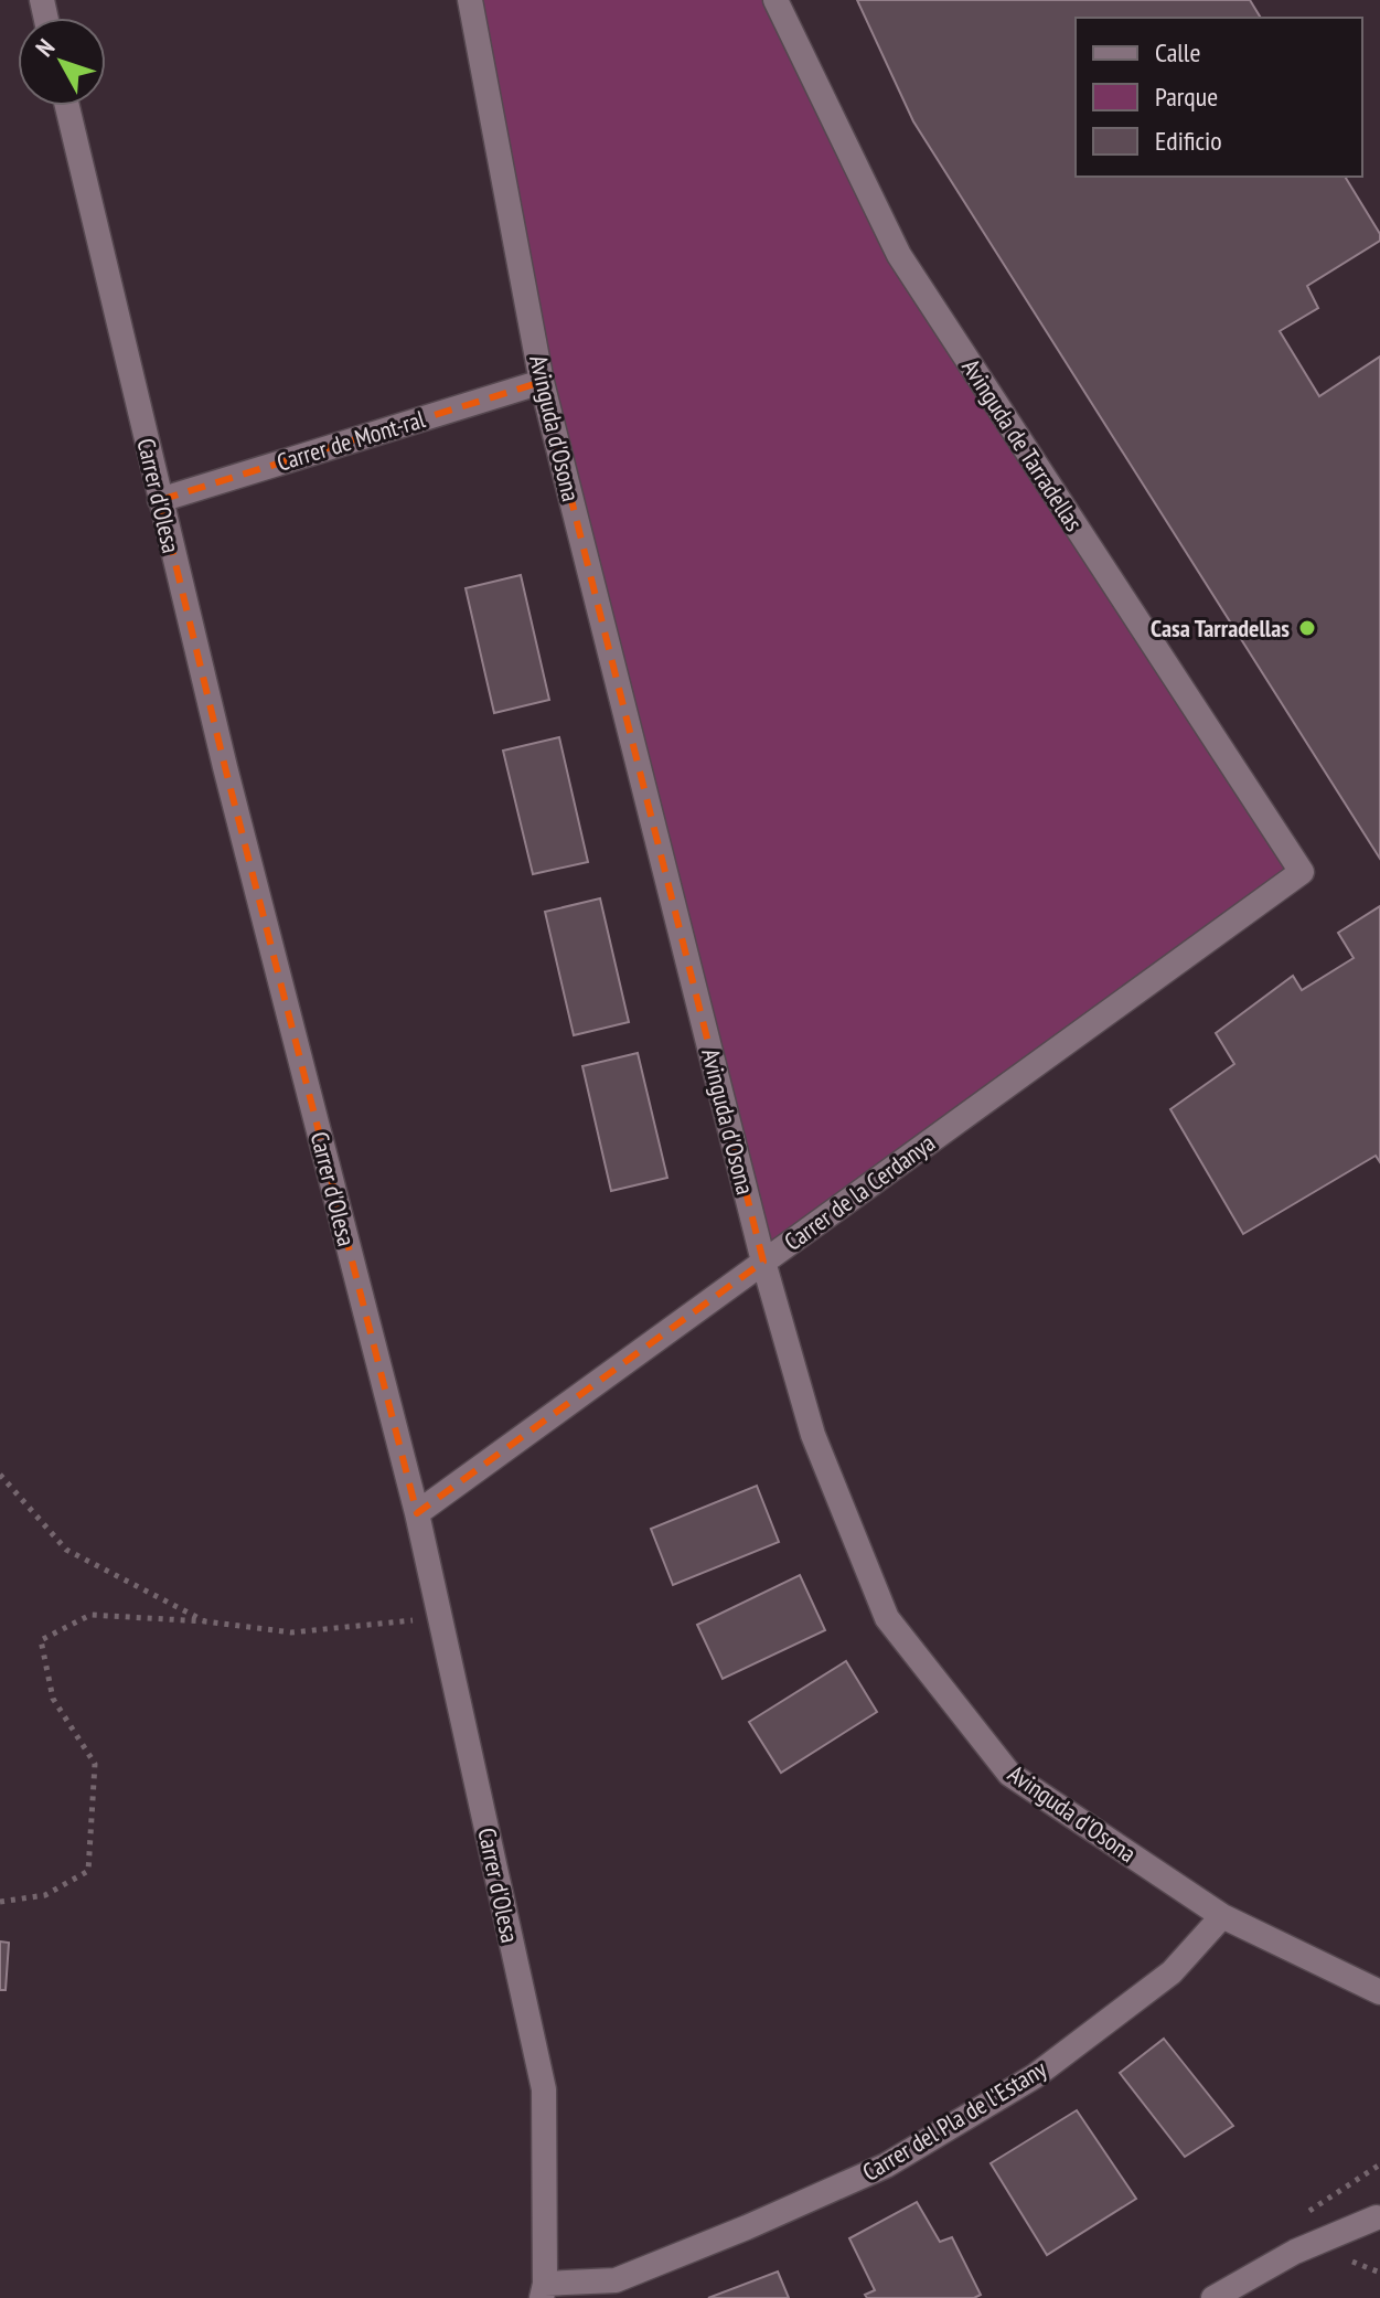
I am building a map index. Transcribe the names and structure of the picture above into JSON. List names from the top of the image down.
{
  "streets": {
    "street": [
      "Avinguda d'Osona",
      "Carrer de Mont-ral",
      "Avinguda de Tarradellas",
      "Carrer d'Olesa",
      "Carrer de la Cerdanya",
      "Carrer del Pla de l'Estany"
    ]
  },
  "crossings": [
    ["Avinguda d'Osona", "Carrer de Mont-ral"],
    ["Avinguda d'Osona", "Carrer de la Cerdanya"],
    ["Avinguda d'Osona", "Carrer del Pla de l'Estany"],
    ["Carrer de Mont-ral", "Carrer d'Olesa"],
    ["Avinguda de Tarradellas", "Carrer de la Cerdanya"],
    ["Carrer d'Olesa", "Carrer de la Cerdanya"],
    ["Carrer d'Olesa", "Carrer del Pla de l'Estany"]
  ],
  "places": ["Casa Tarradellas"],
  "legend": ["Calle", "Parque", "Edificio"],
  "north": "top left"
}
